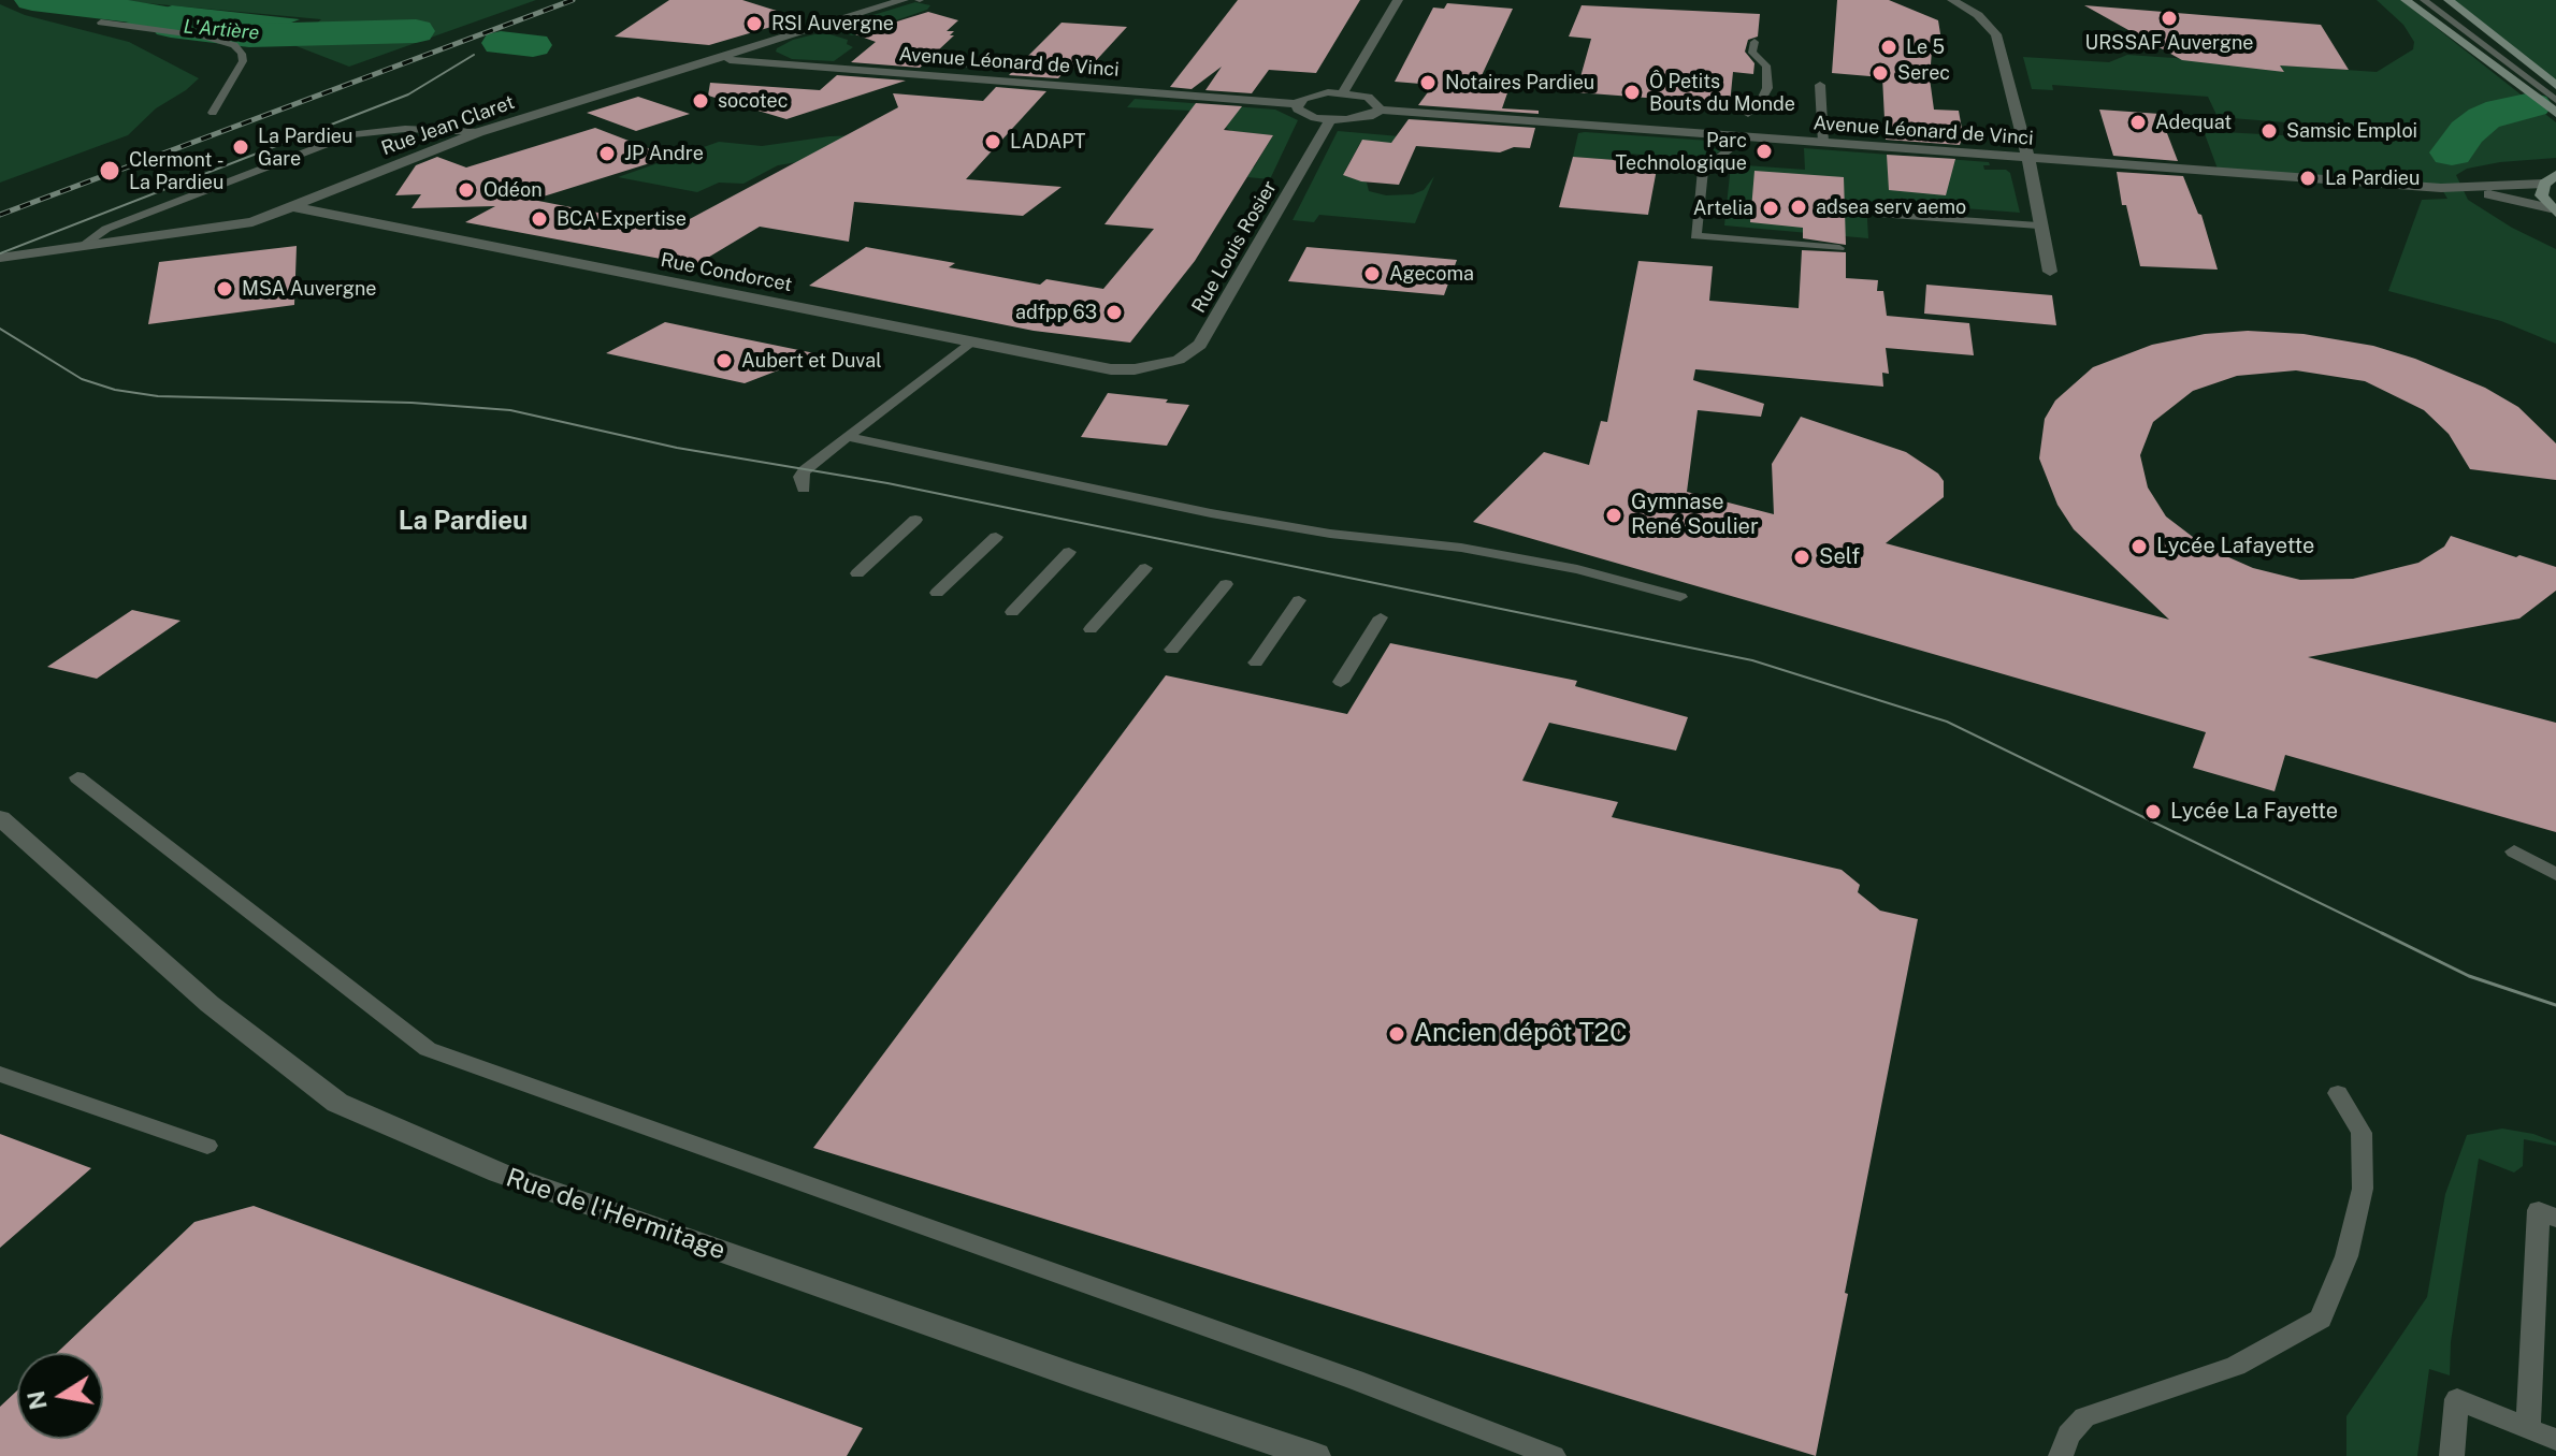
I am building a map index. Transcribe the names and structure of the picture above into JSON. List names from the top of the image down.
{
  "streets": {
    "street": [
      "Avenue Léonard de Vinci",
      "Rue Jean Claret",
      "Rue Louis Rosier",
      "Rue Condorcet",
      "Rue de l'Hermitage"
    ]
  },
  "crossings": [
    ["Avenue Léonard de Vinci", "Rue Jean Claret"],
    ["Rue Jean Claret", "Rue Condorcet"],
    ["Rue Louis Rosier", "Rue Condorcet"]
  ],
  "districts": ["La Pardieu"],
  "water": ["L'Artière"],
  "places": [
    "URSSAF Auvergne",
    "RSI Auvergne",
    "Le 5",
    "Serec",
    "Notaires Pardieu",
    "Ô Petits Bouts du Monde",
    "socotec",
    "Adequat",
    "Samsic Emploi",
    "LADAPT",
    "La Pardieu Gare",
    "Parc Technologique",
    "JP Andre",
    "Clermont - La Pardieu",
    "La Pardieu",
    "Odéon",
    "adsea serv aemo",
    "Artelia",
    "BCA Expertise",
    "Agecoma",
    "MSA Auvergne",
    "adfpp 63",
    "Aubert et Duval",
    "Gymnase René Soulier",
    "Lycée Lafayette",
    "Self",
    "Lycée La Fayette",
    "Ancien dépôt T2C"
  ],
  "north": "left"
}
